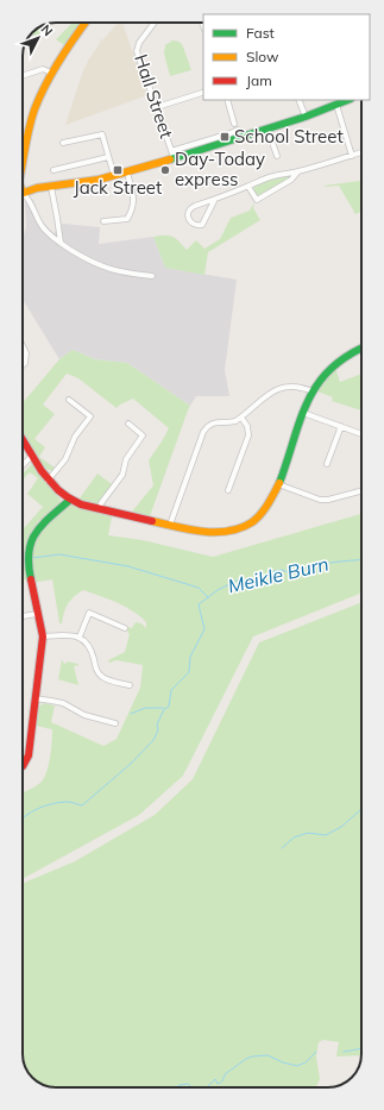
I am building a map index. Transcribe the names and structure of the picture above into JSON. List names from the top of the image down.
{
  "streets": {
    "street": ["Hall Street"]
  },
  "water": ["Meikle Burn"],
  "places": {
    "transit": ["School Street", "Jack Street"],
    "other": ["Day-Today express"]
  },
  "legend": ["Fast", "Slow", "Jam"],
  "north": "top right"
}
